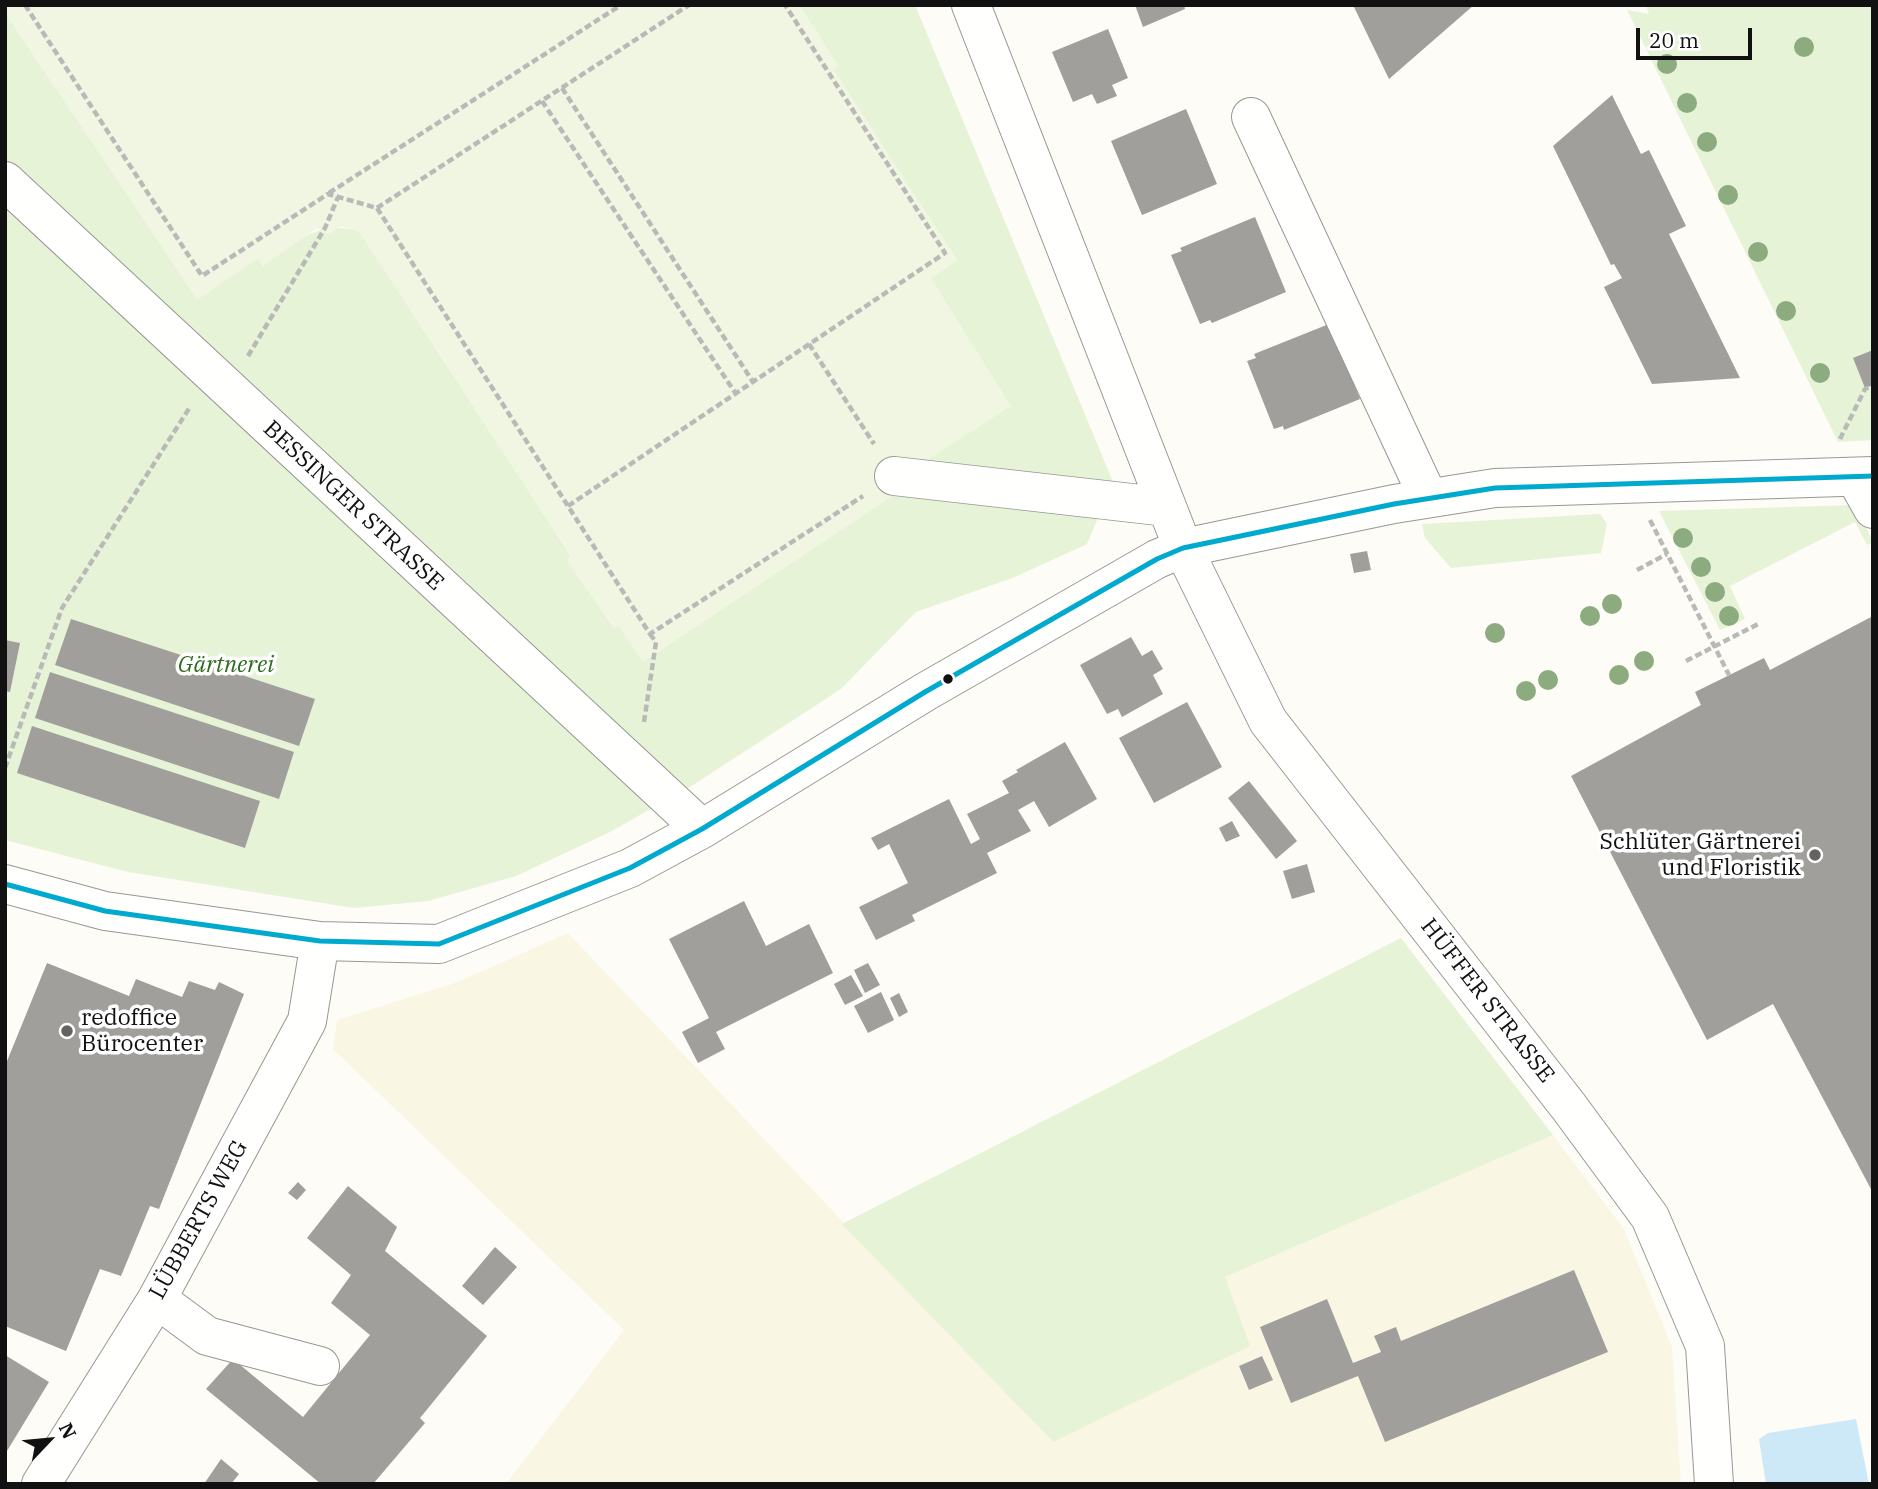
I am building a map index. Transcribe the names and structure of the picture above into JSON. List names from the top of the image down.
{
  "streets": {
    "street": ["BESSINGER STRASSE", "HÜFFER STRASSE", "LÜBBERTS WEG"]
  },
  "parks": ["Gärtnerei"],
  "places": ["Schlüter Gärtnerei und Floristik", "redoffice Bürocenter"],
  "scale_bar": "20 m",
  "north": "top right"
}
